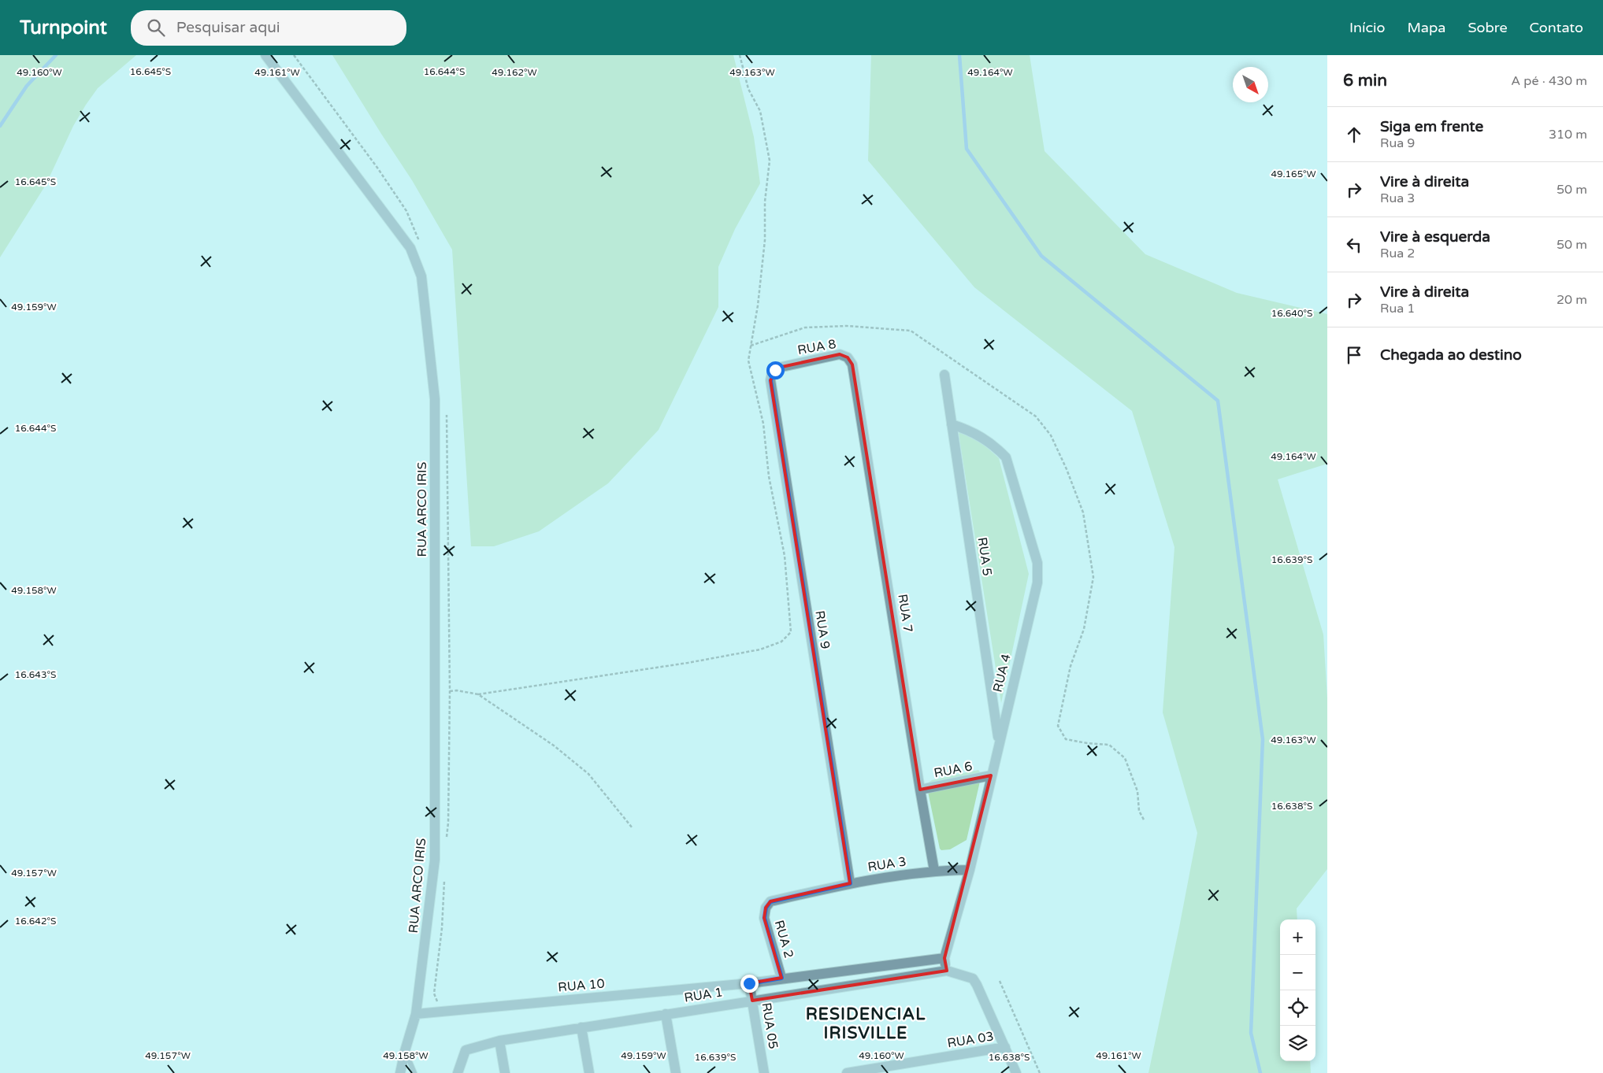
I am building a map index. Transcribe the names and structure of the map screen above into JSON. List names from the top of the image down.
{
  "streets": {
    "street": [
      "RUA 8",
      "RUA ARCO IRIS",
      "RUA 5",
      "RUA 7",
      "RUA 9",
      "RUA 4",
      "RUA 6",
      "RUA 3",
      "RUA 2",
      "RUA 10",
      "RUA 1",
      "RUA 05",
      "RUA 03"
    ]
  },
  "crossings": [
    ["RUA 8", "RUA 7"],
    ["RUA 8", "RUA 9"],
    ["RUA ARCO IRIS", "RUA 10"],
    ["RUA 5", "RUA 4"],
    ["RUA 7", "RUA 6"],
    ["RUA 7", "RUA 3"],
    ["RUA 9", "RUA 3"],
    ["RUA 4", "RUA 6"],
    ["RUA 4", "RUA 3"],
    ["RUA 3", "RUA 2"],
    ["RUA 10", "RUA 05"],
    ["RUA 1", "RUA 05"],
    ["RUA 1", "RUA 03"]
  ],
  "districts": ["RESIDENCIAL IRISVILLE"],
  "north": "bottom right",
  "page": {
    "header": "Turnpoint",
    "search": "Pesquisar aqui",
    "nav": [
      "Início",
      "Mapa",
      "Sobre",
      "Contato"
    ],
    "heading": ["6 min", "A pé · 430 m"],
    "list": [
      ["Siga em frente", "Rua 9", "310 m"],
      ["Vire à direita", "Rua 3", "50 m"],
      ["Vire à esquerda", "Rua 2", "50 m"],
      ["Vire à direita", "Rua 1", "20 m"],
      "Chegada ao destino"
    ],
    "map_buttons": ["+", "−"]
  },
  "coordinates": [
    "16.645°S",
    "16.644°S",
    "49.160°W",
    "49.161°W",
    "49.162°W",
    "49.163°W",
    "49.164°W",
    "49.165°W",
    "49.159°W",
    "16.640°S",
    "16.639°S",
    "49.158°W",
    "16.643°S",
    "16.638°S",
    "49.157°W",
    "16.642°S"
  ]
}
